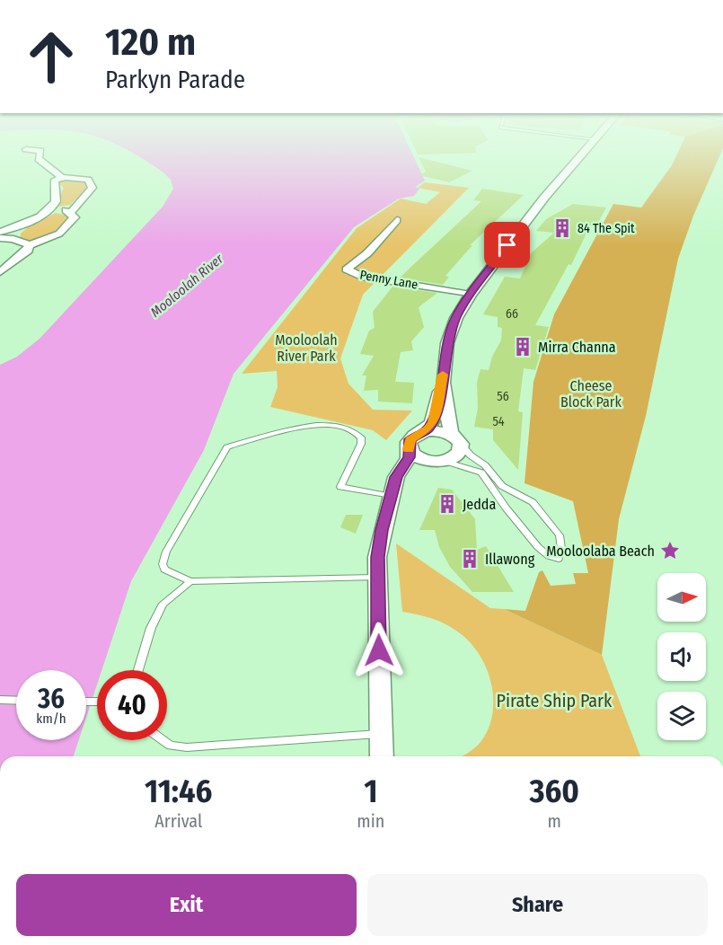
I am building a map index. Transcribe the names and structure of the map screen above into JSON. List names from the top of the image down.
{
  "streets": {
    "street": ["Penny Lane"]
  },
  "water": ["Mooloolah River"],
  "parks": ["Mooloolah River Park", "Cheese Block Park", "Pirate Ship Park"],
  "places": {
    "building": [
      "84 The Spit",
      "Mirra Channa",
      "Jedda",
      "Illawong"
    ],
    "place": ["Mooloolaba Beach"]
  },
  "house_numbers": ["66", "56", "54"],
  "north": "right",
  "page": {
    "turn": ["120 m", "Parkyn Parade"],
    "speed": "36 km/h",
    "limit": "40",
    "eta": [
      "11:46",
      "Arrival",
      "1",
      "min",
      "360",
      "m"
    ],
    "buttons": ["Exit", "Share"]
  }
}
